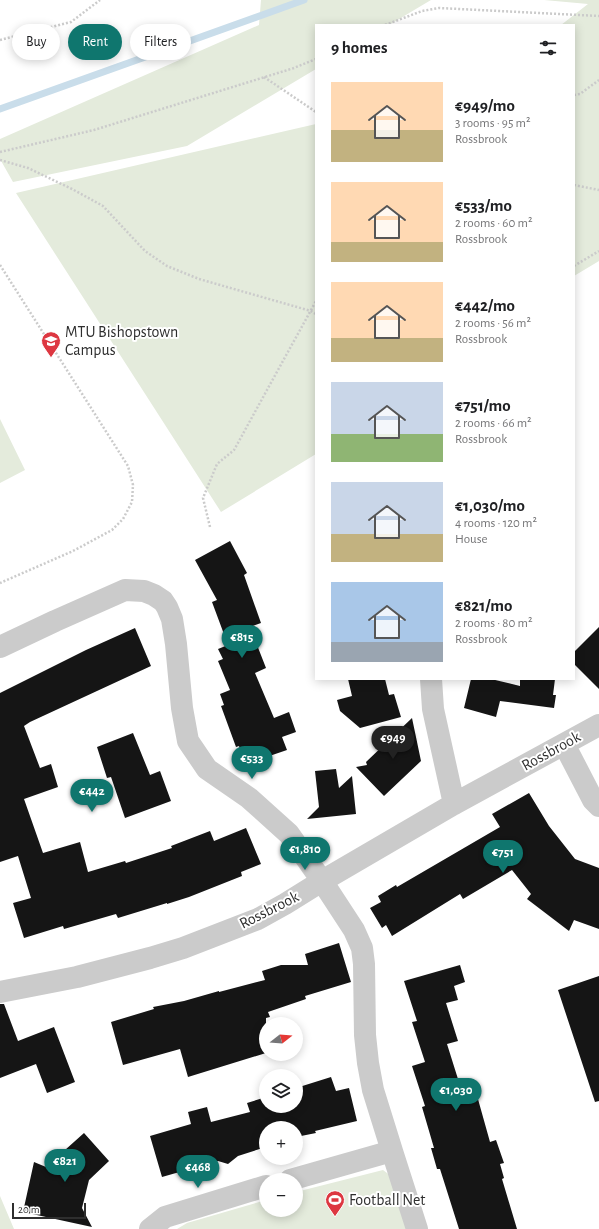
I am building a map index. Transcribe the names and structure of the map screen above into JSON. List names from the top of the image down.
{
  "streets": {
    "street": ["Rossbrook"]
  },
  "places": {
    "school or university": ["MTU Bishopstown Campus"],
    "sports": ["Football Net"]
  },
  "scale_bar": "20 m",
  "north": "right",
  "page": {
    "chip": ["Buy", "Rent", "Filters"],
    "heading": "9 homes",
    "list": [
      {
        "name": "€949/mo",
        "note": "3 rooms · 95 m² · Rossbrook"
      },
      {
        "name": "€533/mo",
        "note": "2 rooms · 60 m² · Rossbrook"
      },
      {
        "name": "€442/mo",
        "note": "2 rooms · 56 m² · Rossbrook"
      },
      {
        "name": "€751/mo",
        "note": "2 rooms · 66 m² · Rossbrook"
      },
      {
        "name": "€1,030/mo",
        "note": "4 rooms · 120 m² · House"
      },
      {
        "name": "€821/mo",
        "note": "2 rooms · 80 m² · Rossbrook"
      }
    ],
    "price": [
      "€815",
      "€949",
      "€533",
      "€442",
      "€1,810",
      "€751",
      "€1,030",
      "€821",
      "€468"
    ],
    "map_buttons": ["+", "−"],
    "scale": "20 m"
  }
}
